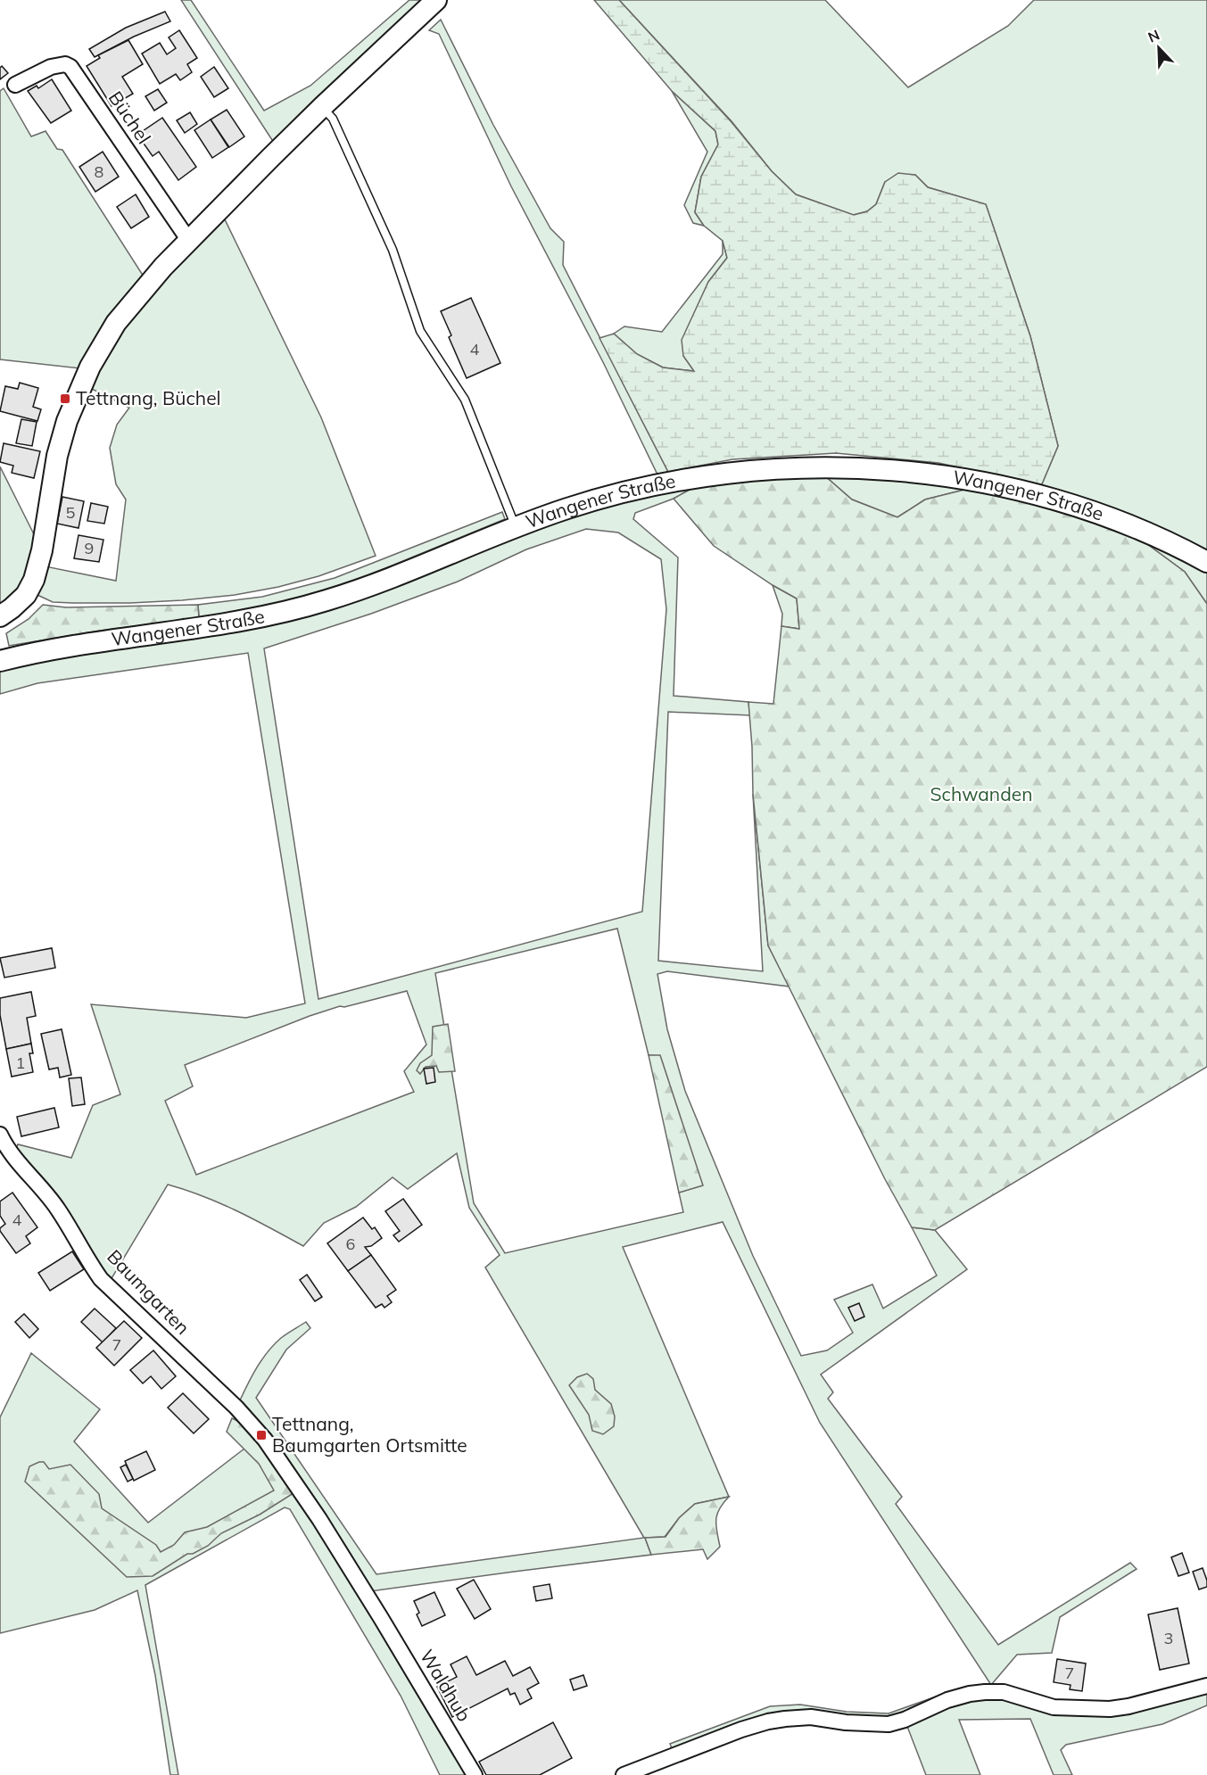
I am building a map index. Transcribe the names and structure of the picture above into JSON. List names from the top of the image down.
{
  "streets": {
    "main road": ["Wangener Straße"],
    "street": ["Büchel", "Baumgarten", "Waldhub"]
  },
  "crossings": [
    ["Baumgarten", "Waldhub"]
  ],
  "parks": ["Schwanden"],
  "places": {
    "transit": ["Tettnang, Büchel", "Tettnang, Baumgarten Ortsmitte"]
  },
  "house_numbers": [
    "8",
    "4",
    "5",
    "9",
    "1",
    "4",
    "6",
    "7",
    "3",
    "7"
  ],
  "north": "top left"
}
